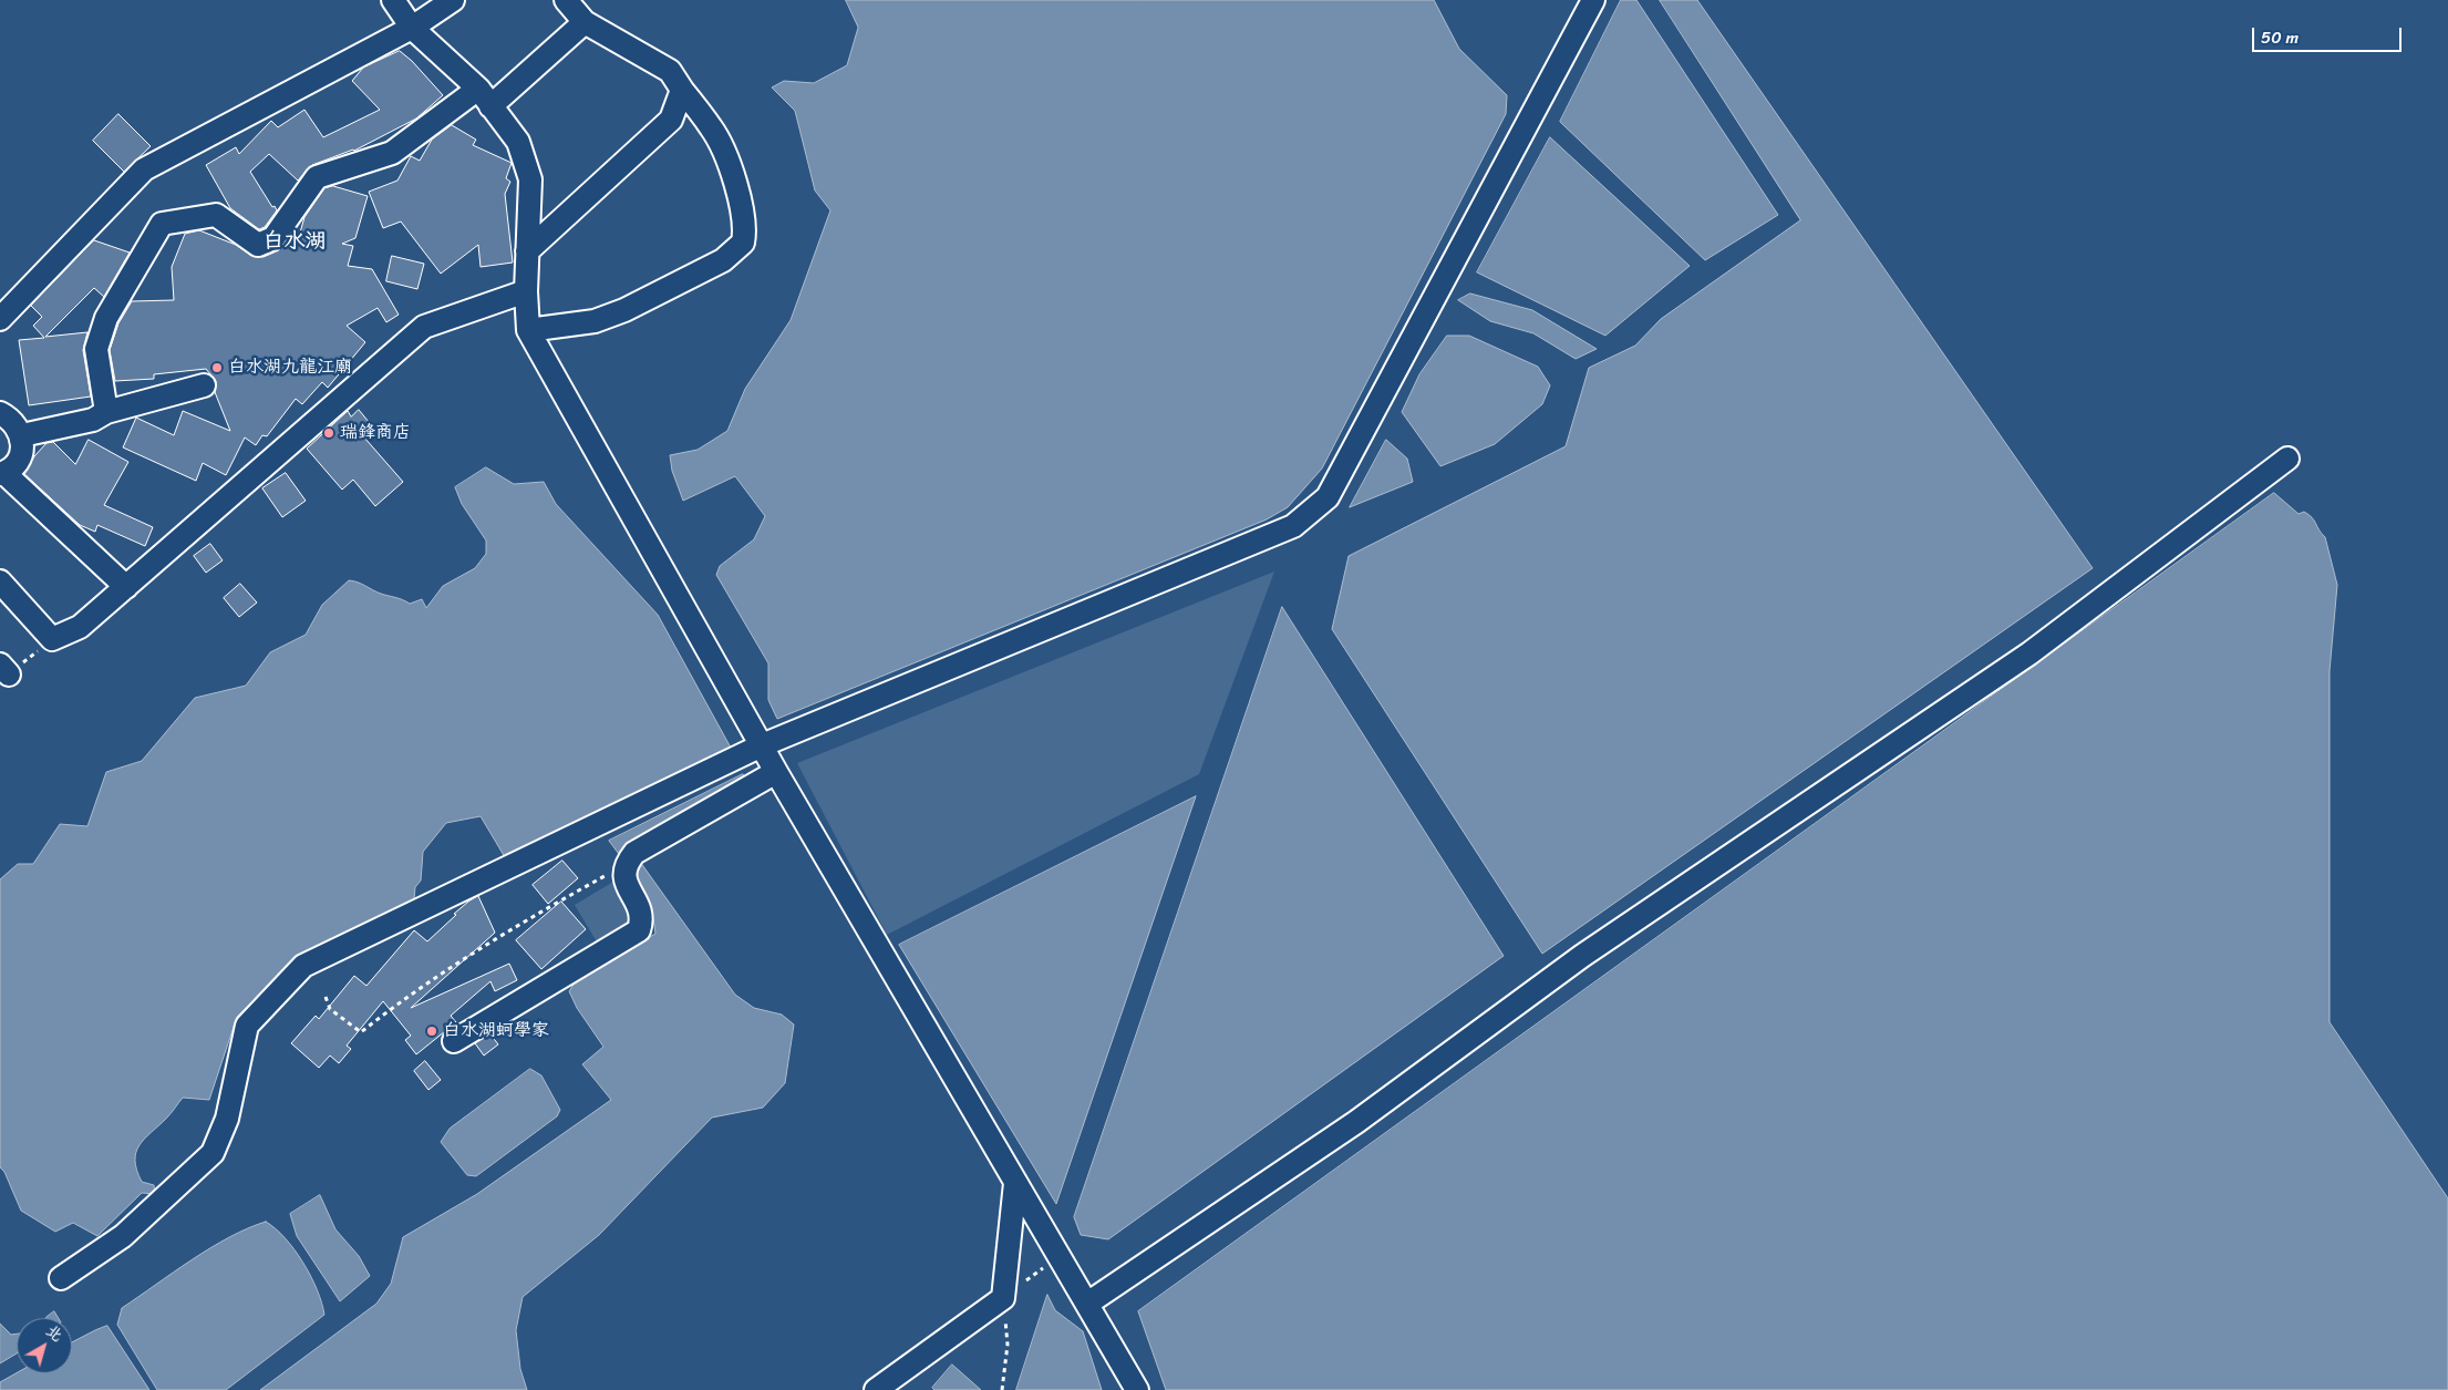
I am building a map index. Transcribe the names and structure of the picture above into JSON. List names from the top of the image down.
{
  "districts": ["白水湖"],
  "places": ["白水湖九龍江廟", "瑞鋒商店", "白水湖蚵學家"],
  "scale_bar": "50 m",
  "north": "top right"
}
